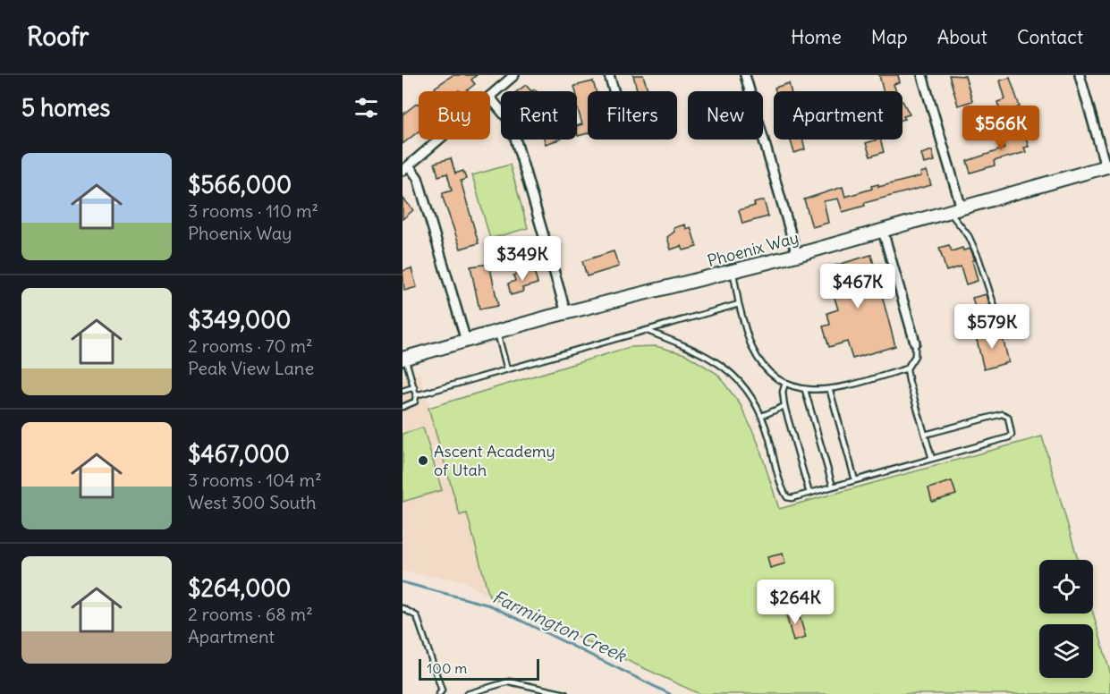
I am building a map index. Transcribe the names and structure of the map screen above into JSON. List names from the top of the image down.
{
  "streets": {
    "street": ["Phoenix Way"]
  },
  "water": ["Farmington Creek"],
  "places": ["Ascent Academy of Utah"],
  "scale_bar": "100 m",
  "page": {
    "header": "Roofr",
    "nav": [
      "Home",
      "Map",
      "About",
      "Contact"
    ],
    "heading": "5 homes",
    "chip": [
      "Buy",
      "Rent",
      "Filters",
      "New",
      "Apartment"
    ],
    "price": [
      "$566K",
      "$349K",
      "$467K",
      "$579K",
      "$264K"
    ],
    "list": [
      {
        "name": "$566,000",
        "note": "3 rooms · 110 m² · Phoenix Way"
      },
      {
        "name": "$349,000",
        "note": "2 rooms · 70 m² · Peak View Lane"
      },
      {
        "name": "$467,000",
        "note": "3 rooms · 104 m² · West 300 South"
      },
      {
        "name": "$264,000",
        "note": "2 rooms · 68 m² · Apartment"
      }
    ],
    "scale": "100 m"
  }
}
